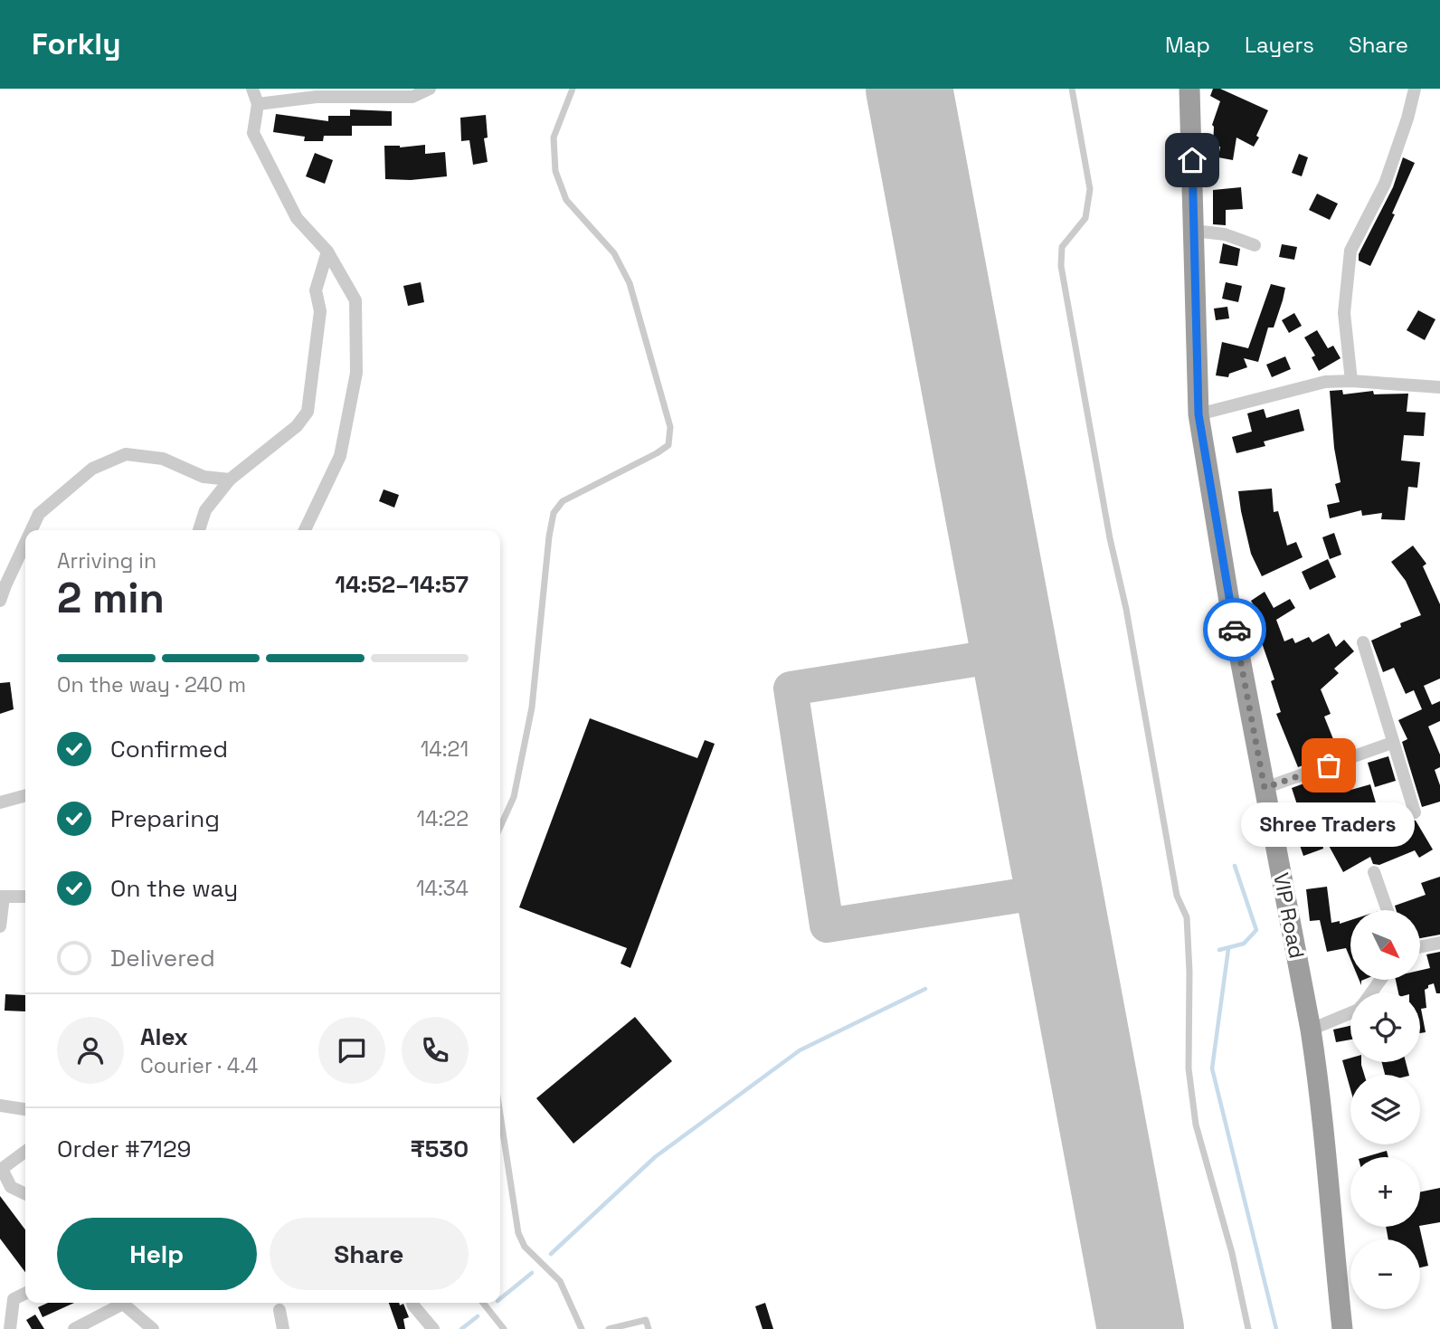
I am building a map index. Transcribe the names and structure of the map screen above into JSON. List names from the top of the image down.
{
  "streets": {
    "highway": ["VIP Road"]
  },
  "places": ["Shree Traders"],
  "north": "bottom right",
  "page": {
    "header": "Forkly",
    "nav": ["Map", "Layers", "Share"],
    "heading": ["2 min", "Arriving in", "14:52–14:57"],
    "panel": [
      "Alex",
      "Courier · 4.4",
      "Order #7129",
      "₹530"
    ],
    "bar": "On the way · 240 m",
    "list": [
      ["Confirmed", "14:21"],
      ["Preparing", "14:22"],
      ["On the way", "14:34"],
      "Delivered"
    ],
    "bubble": "Shree Traders",
    "map_buttons": ["+", "−"],
    "buttons": ["Help", "Share"]
  }
}
